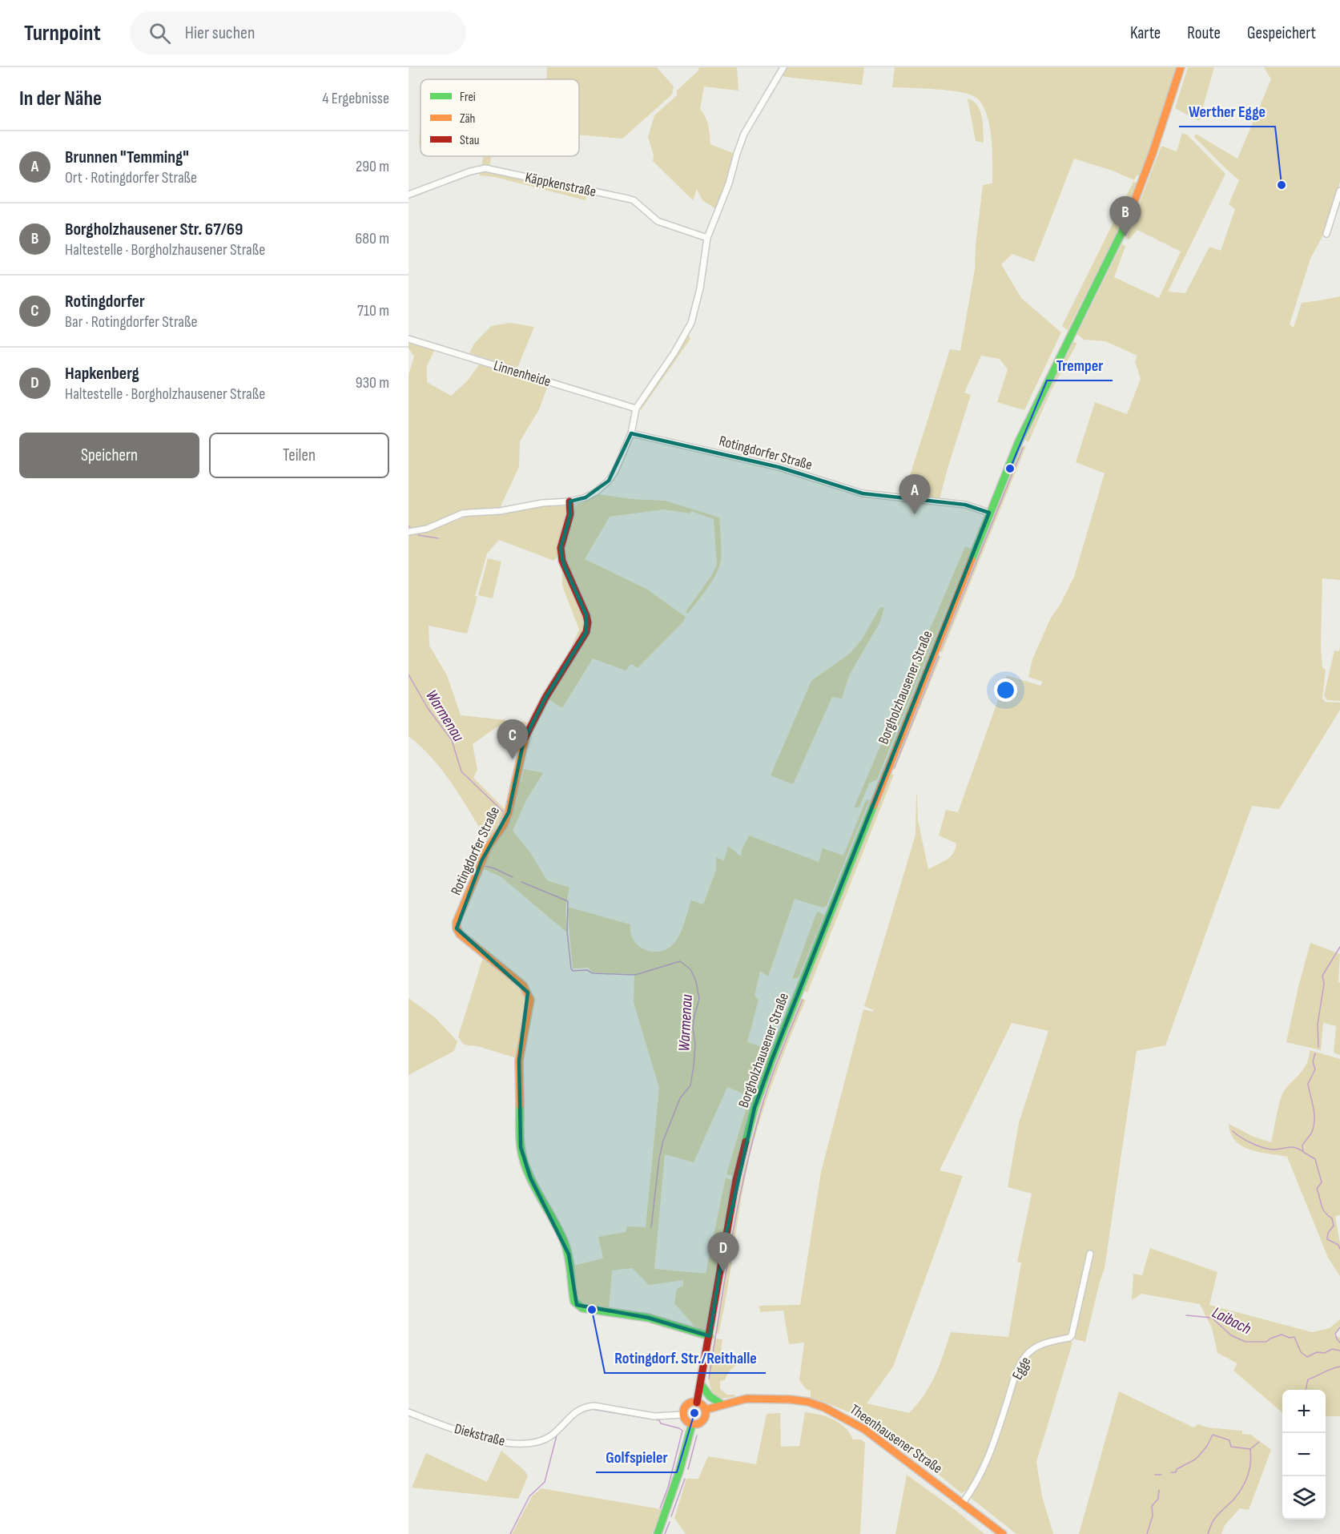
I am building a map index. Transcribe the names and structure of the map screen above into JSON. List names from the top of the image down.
{
  "streets": {
    "main road": ["Rotingdorfer Straße", "Borgholzhausener Straße", "Theenhausener Straße"],
    "street": [
      "Käppkenstraße",
      "Linnenheide",
      "Egge",
      "Diekstraße"
    ]
  },
  "crossings": [
    ["Rotingdorfer Straße", "Borgholzhausener Straße"],
    ["Borgholzhausener Straße", "Diekstraße"],
    ["Borgholzhausener Straße", "Theenhausener Straße"],
    ["Egge", "Theenhausener Straße"],
    ["Diekstraße", "Theenhausener Straße"]
  ],
  "water": ["Warmenau", "Laibach"],
  "places": [
    "Werther Egge",
    "Tremper",
    "Rotingdorf. Str./Reithalle",
    "Golfspieler"
  ],
  "legend": ["Frei", "Zäh", "Stau"],
  "page": {
    "header": "Turnpoint",
    "search": "Hier suchen",
    "nav": ["Karte", "Route", "Gespeichert"],
    "heading": ["In der Nähe", "4 Ergebnisse"],
    "list": [
      {
        "mark": "A",
        "name": "Brunnen \"Temming\"",
        "note": "Ort · Rotingdorfer Straße",
        "value": "290 m"
      },
      {
        "mark": "B",
        "name": "Borgholzhausener Str. 67/69",
        "note": "Haltestelle · Borgholzhausener Straße",
        "value": "680 m"
      },
      {
        "mark": "C",
        "name": "Rotingdorfer",
        "note": "Bar · Rotingdorfer Straße",
        "value": "710 m"
      },
      {
        "mark": "D",
        "name": "Hapkenberg",
        "note": "Haltestelle · Borgholzhausener Straße",
        "value": "930 m"
      }
    ],
    "pins": [
      "B",
      "A",
      "C",
      "D"
    ],
    "buttons": ["Speichern", "Teilen"],
    "map_buttons": ["+", "−"]
  }
}
